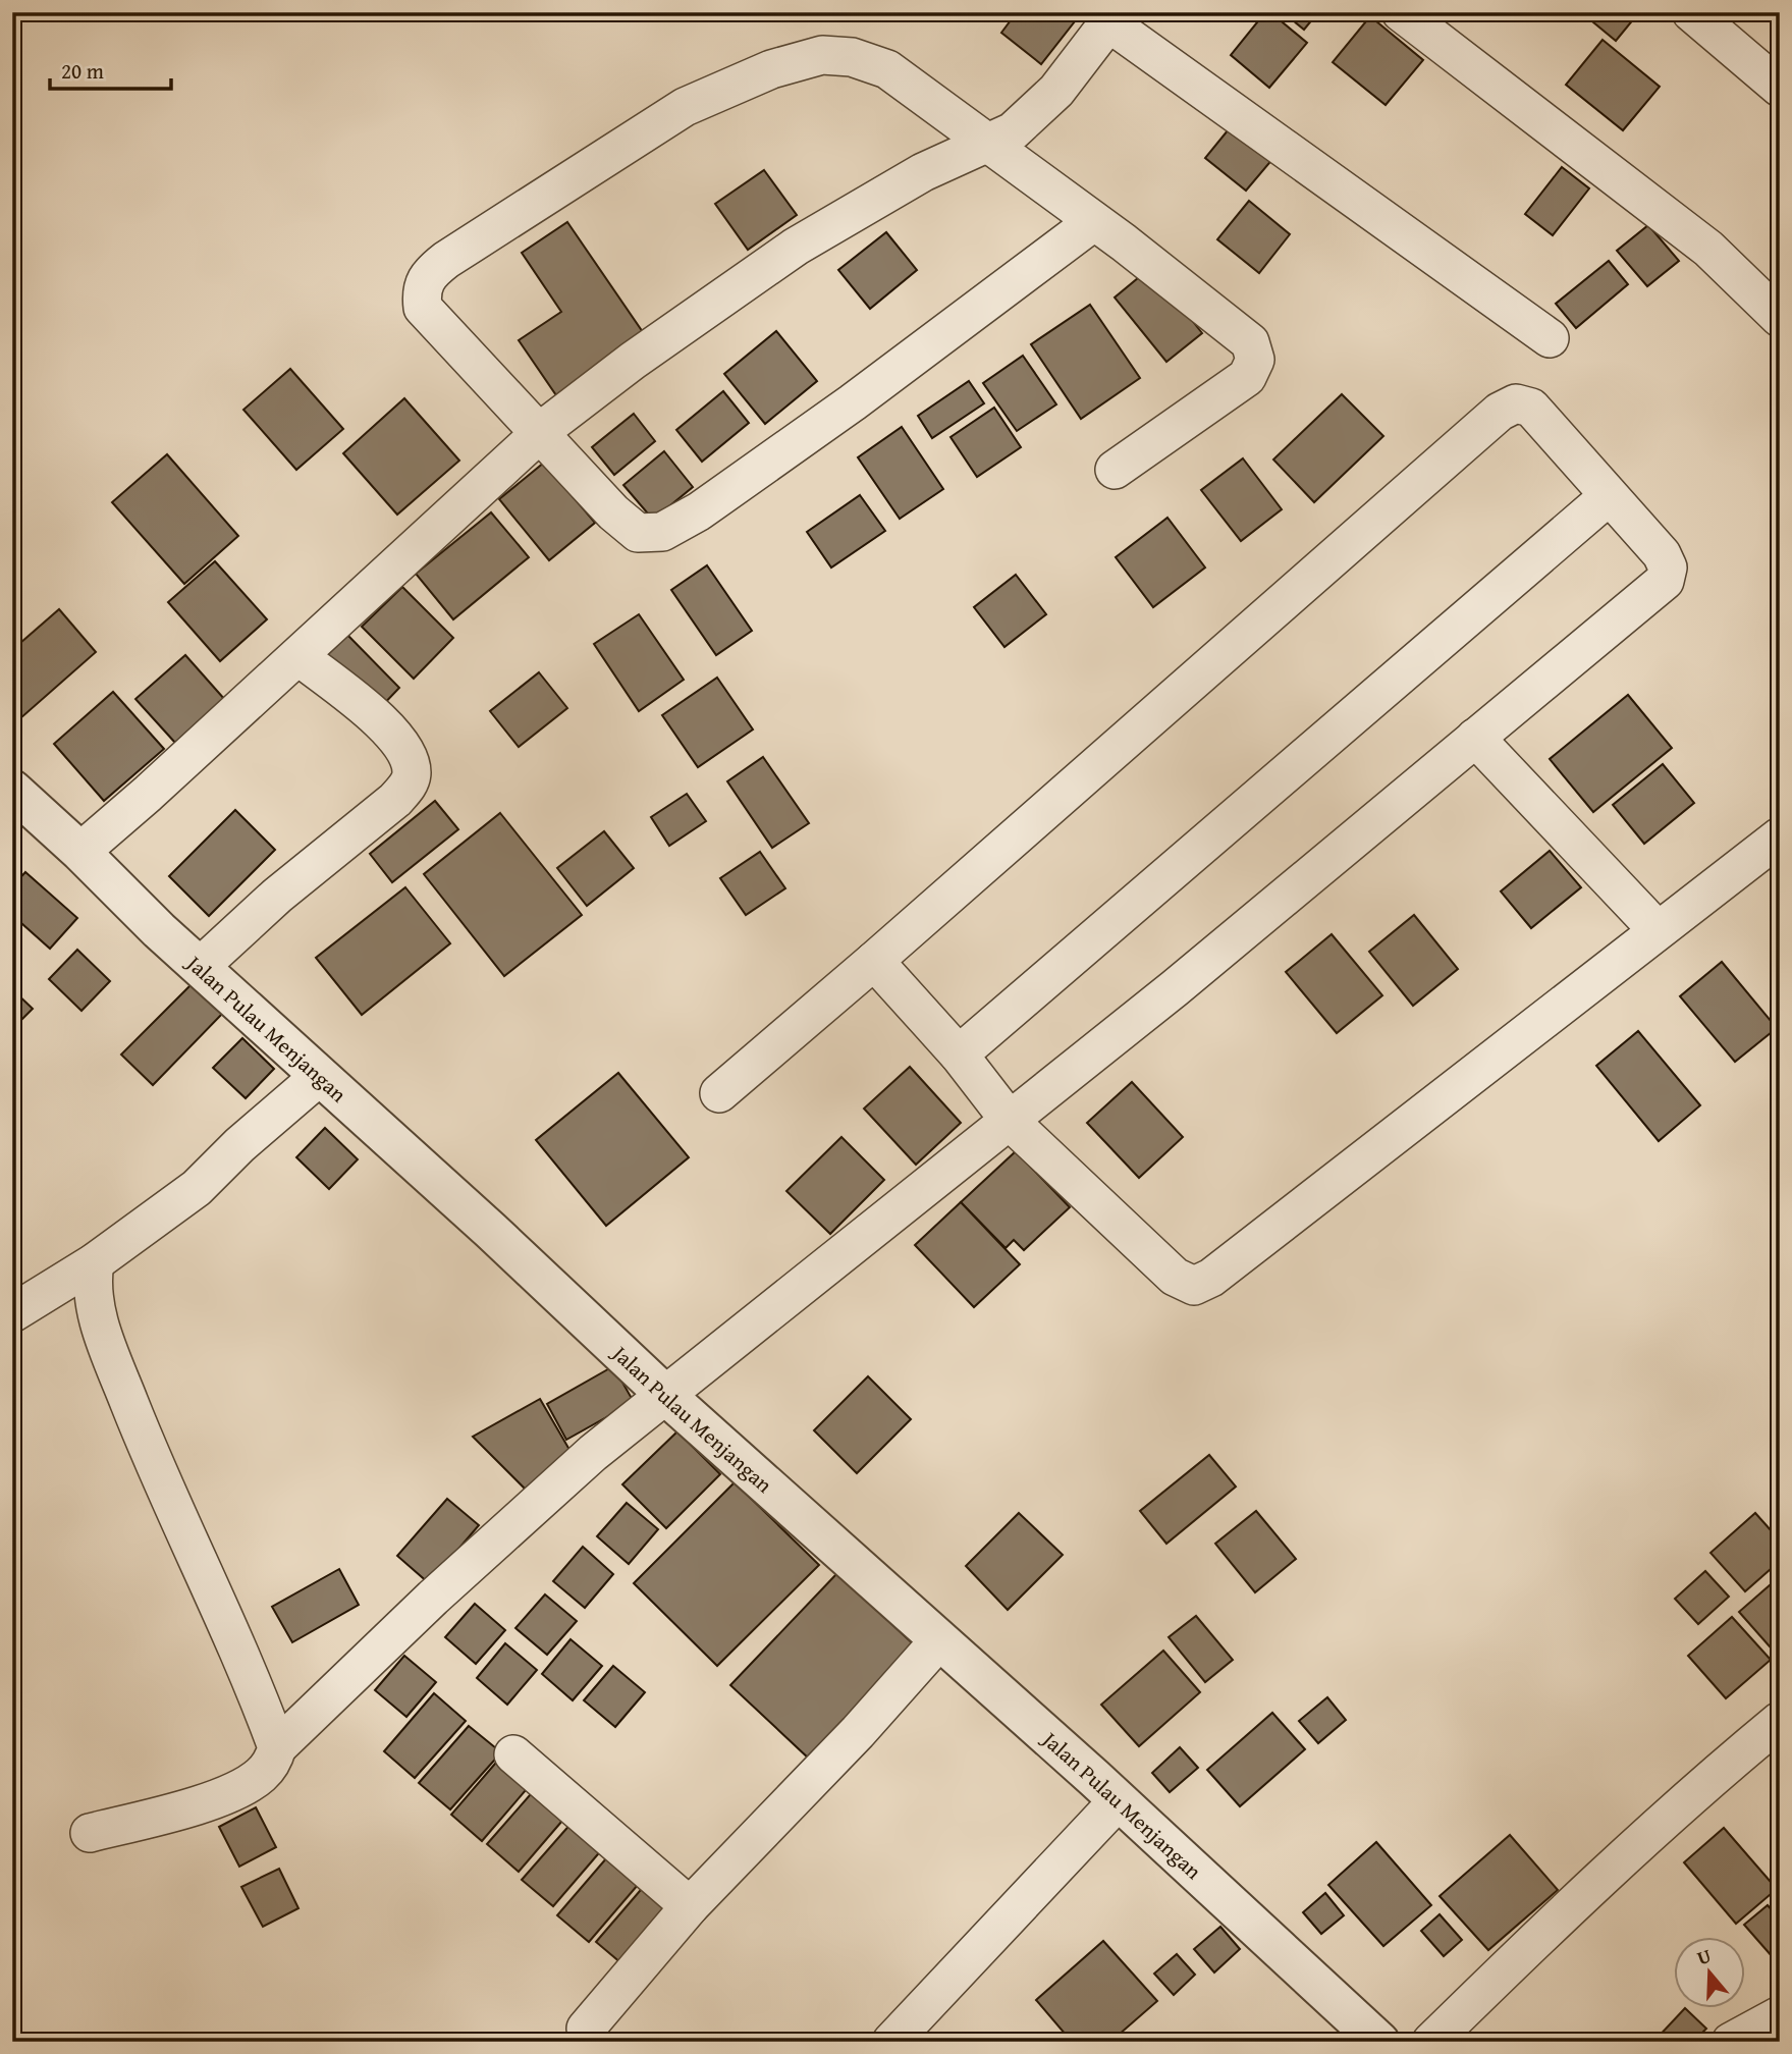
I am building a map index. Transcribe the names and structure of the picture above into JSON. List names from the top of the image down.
{
  "streets": {
    "street": ["Jalan Pulau Menjangan"]
  },
  "scale_bar": "20 m",
  "north": "top"
}
